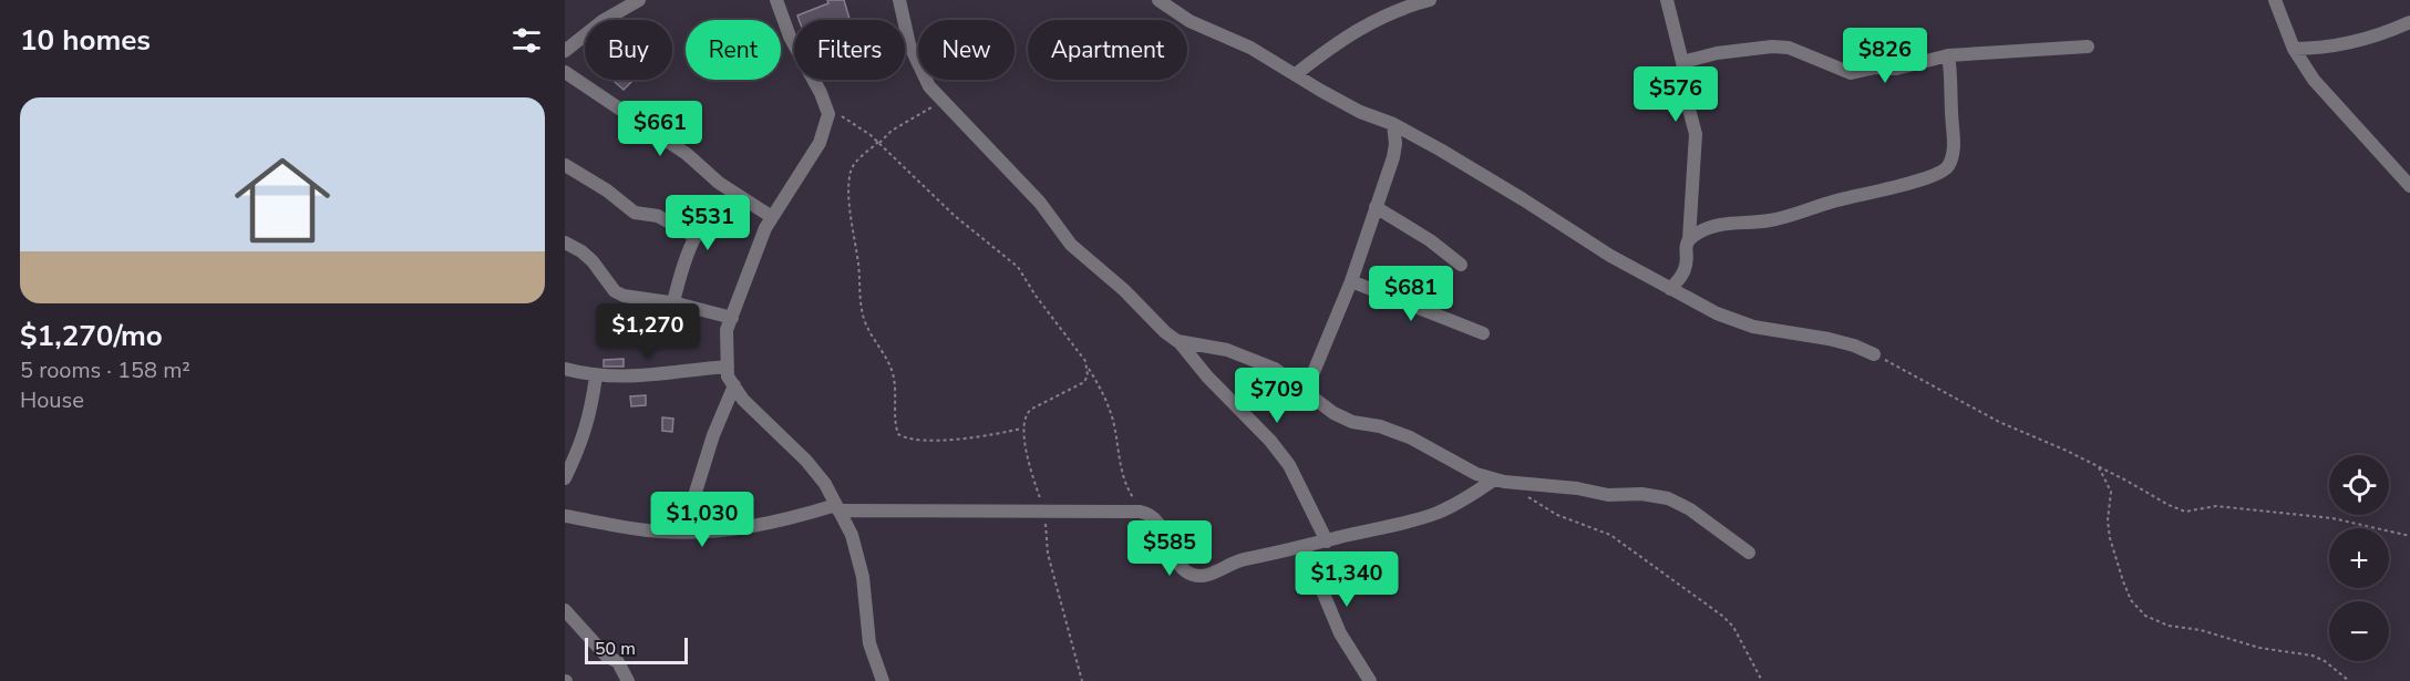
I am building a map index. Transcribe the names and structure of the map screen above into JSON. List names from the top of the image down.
{
  "scale_bar": "50 m",
  "page": {
    "heading": "10 homes",
    "chip": [
      "Buy",
      "Rent",
      "Filters",
      "New",
      "Apartment"
    ],
    "price": [
      "$826",
      "$576",
      "$661",
      "$531",
      "$681",
      "$1,270",
      "$709",
      "$1,030",
      "$585",
      "$1,340"
    ],
    "list": [
      {
        "name": "$1,270/mo",
        "note": "5 rooms · 158 m² · House"
      }
    ],
    "map_buttons": ["+", "−"],
    "scale": "50 m"
  }
}
